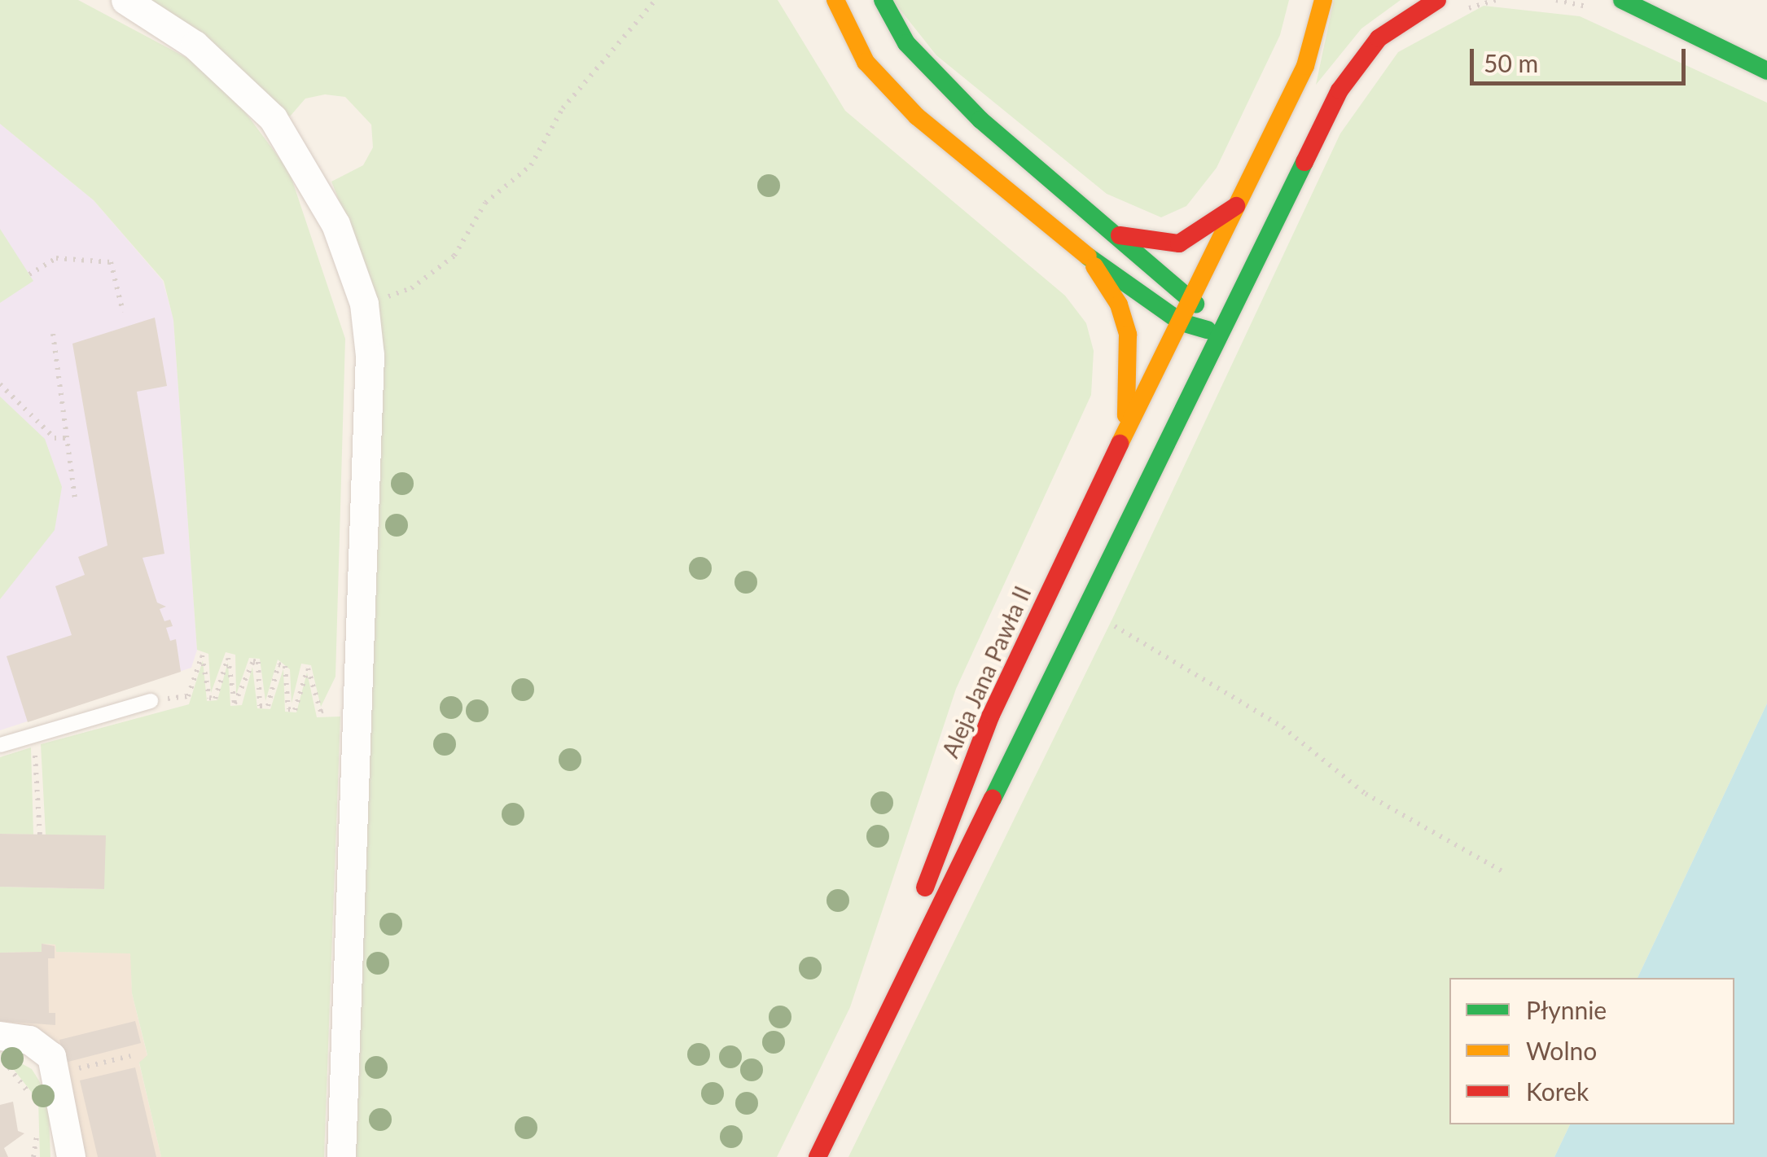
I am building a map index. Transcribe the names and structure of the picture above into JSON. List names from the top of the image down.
{
  "streets": {
    "main road": ["Aleja Jana Pawła II"]
  },
  "legend": ["Płynnie", "Wolno", "Korek"],
  "scale_bar": "50 m"
}
